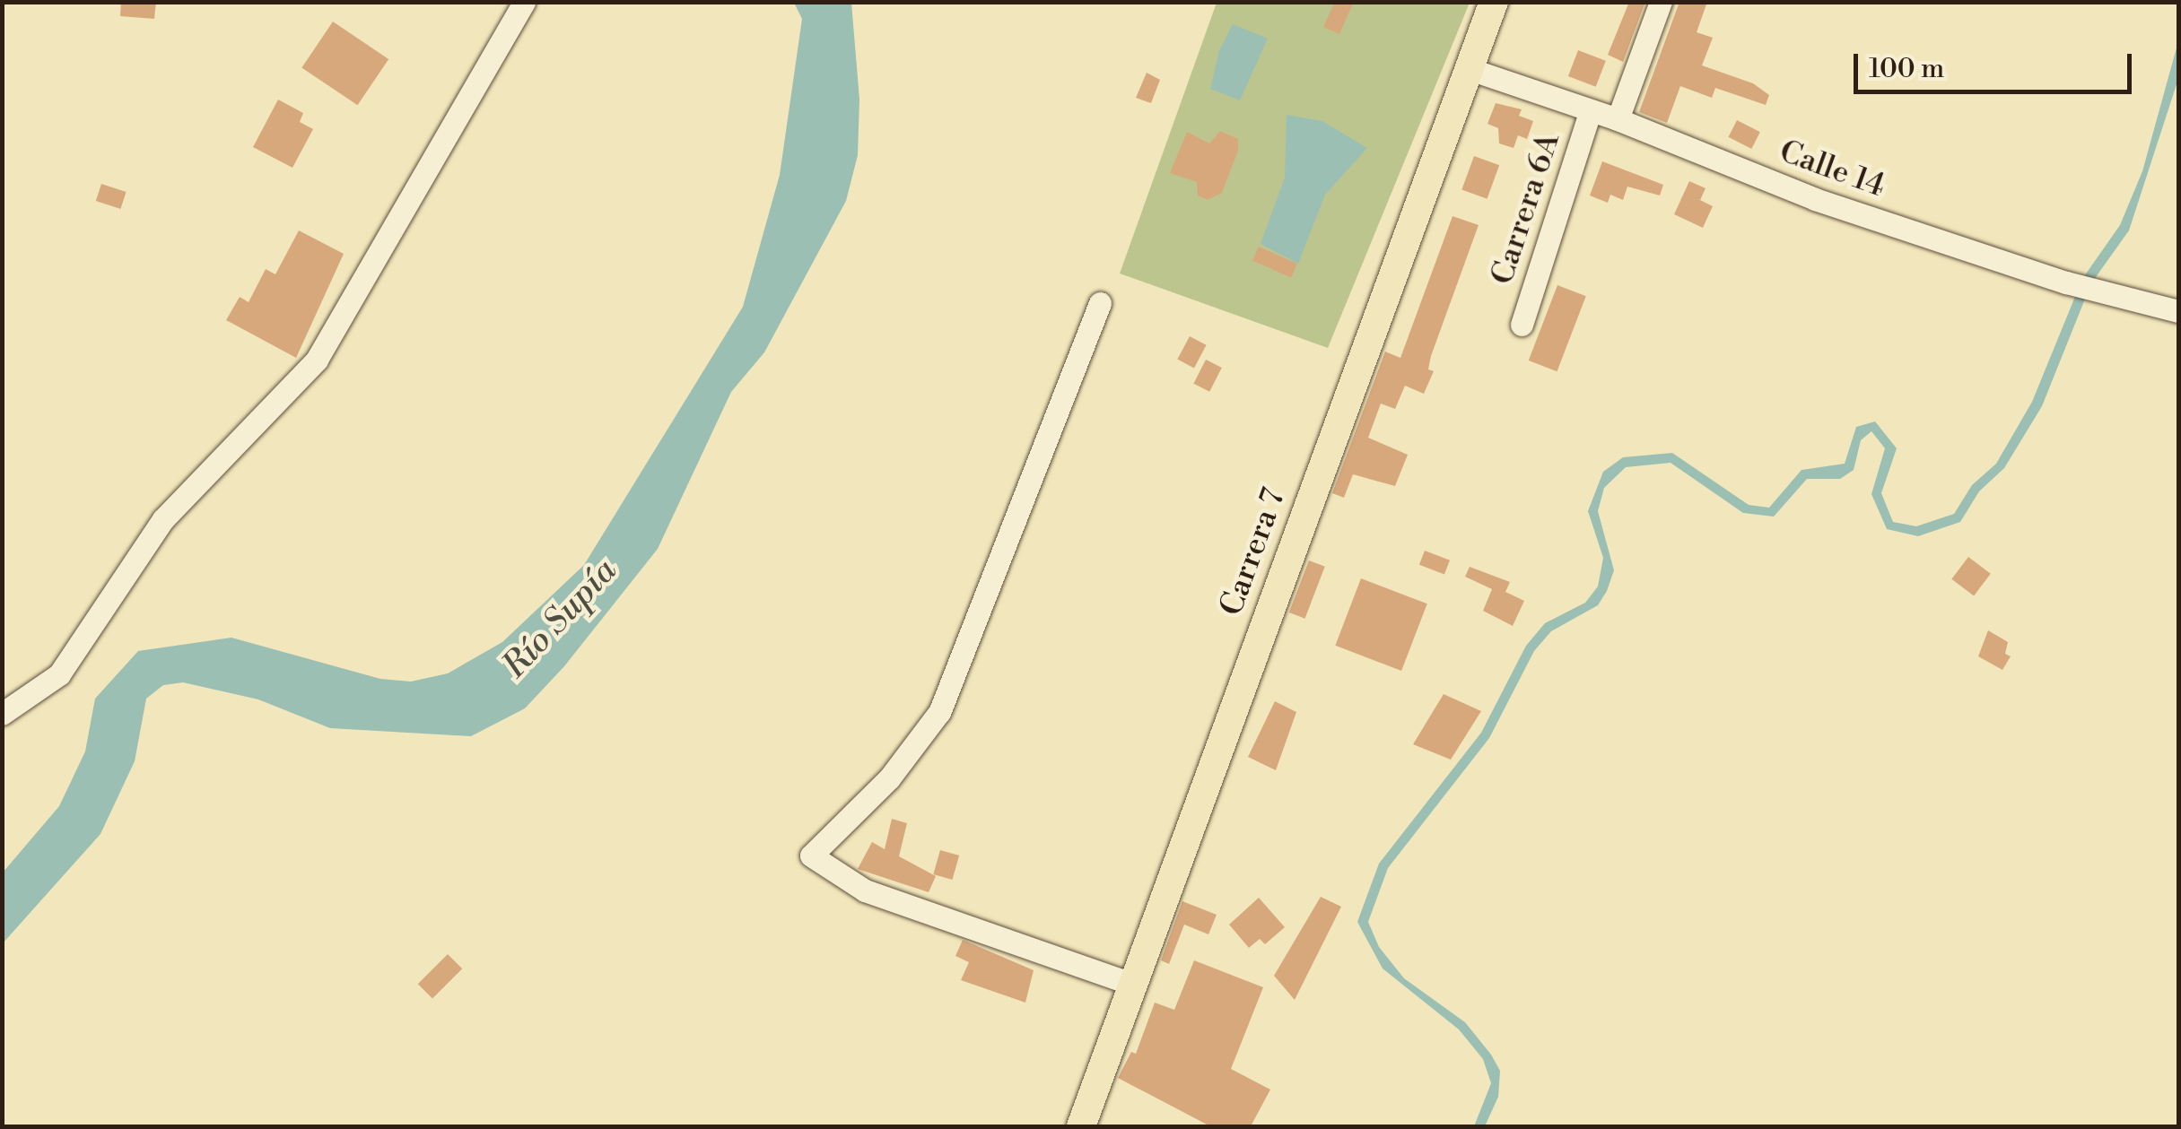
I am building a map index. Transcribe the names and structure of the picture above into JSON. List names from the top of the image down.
{
  "streets": {
    "main road": ["Carrera 7"],
    "street": ["Calle 14", "Carrera 6A"]
  },
  "crossings": [
    ["Calle 14", "Carrera 6A"],
    ["Calle 14", "Carrera 7"]
  ],
  "water": ["Río Supía"],
  "scale_bar": "100 m"
}
